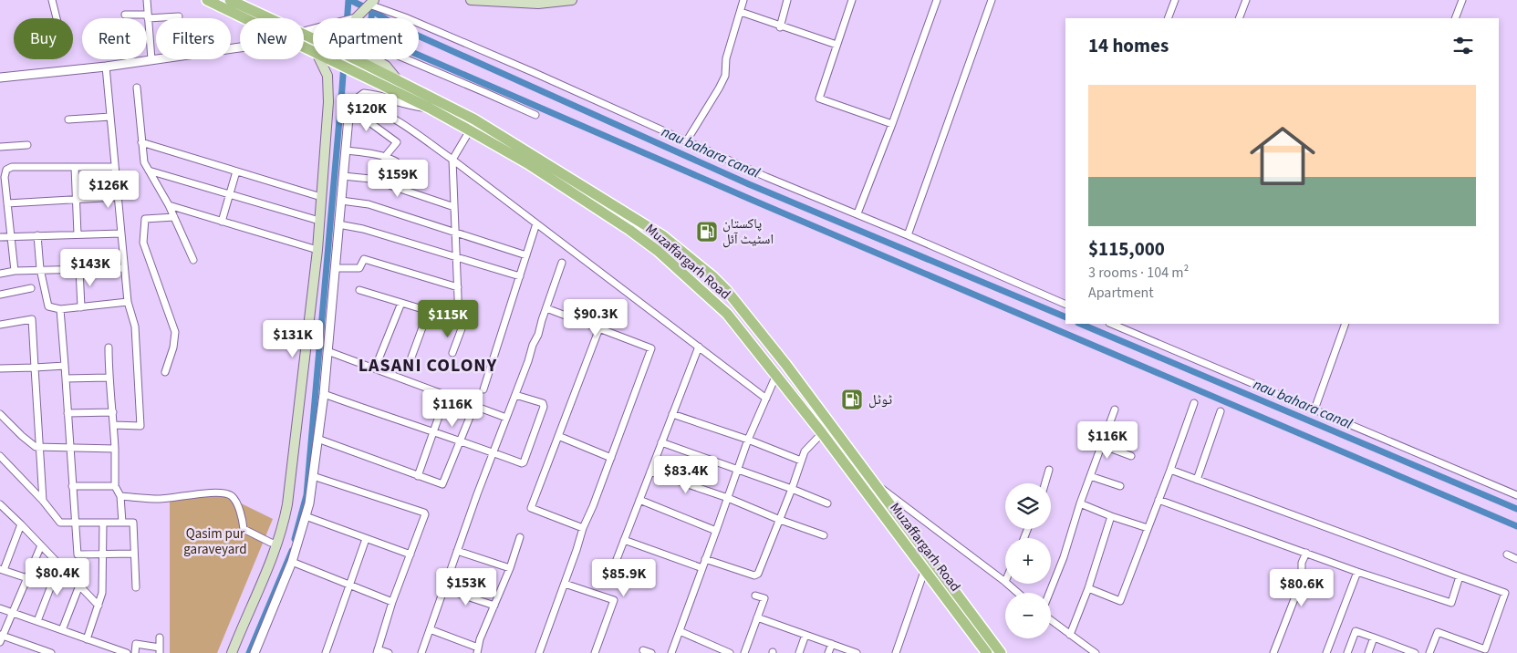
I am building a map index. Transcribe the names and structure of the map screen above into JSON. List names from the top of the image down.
{
  "streets": {
    "main road": ["Muzaffargarh Road"]
  },
  "districts": ["LASANI COLONY"],
  "water": ["nau bahara canal"],
  "parks": ["Qasim pur garaveyard"],
  "places": {
    "fuel station": ["پاکستان اسٹیٹ آئل", "ٹوٹل"]
  },
  "page": {
    "chip": [
      "Buy",
      "Rent",
      "Filters",
      "New",
      "Apartment"
    ],
    "heading": "14 homes",
    "list": [
      {
        "name": "$115,000",
        "note": "3 rooms · 104 m² · Apartment"
      }
    ],
    "price": [
      "$120K",
      "$159K",
      "$126K",
      "$143K",
      "$90.3K",
      "$115K",
      "$131K",
      "$116K",
      "$116K",
      "$83.4K",
      "$80.4K",
      "$85.9K",
      "$153K",
      "$80.6K"
    ],
    "map_buttons": ["+", "−"]
  }
}
